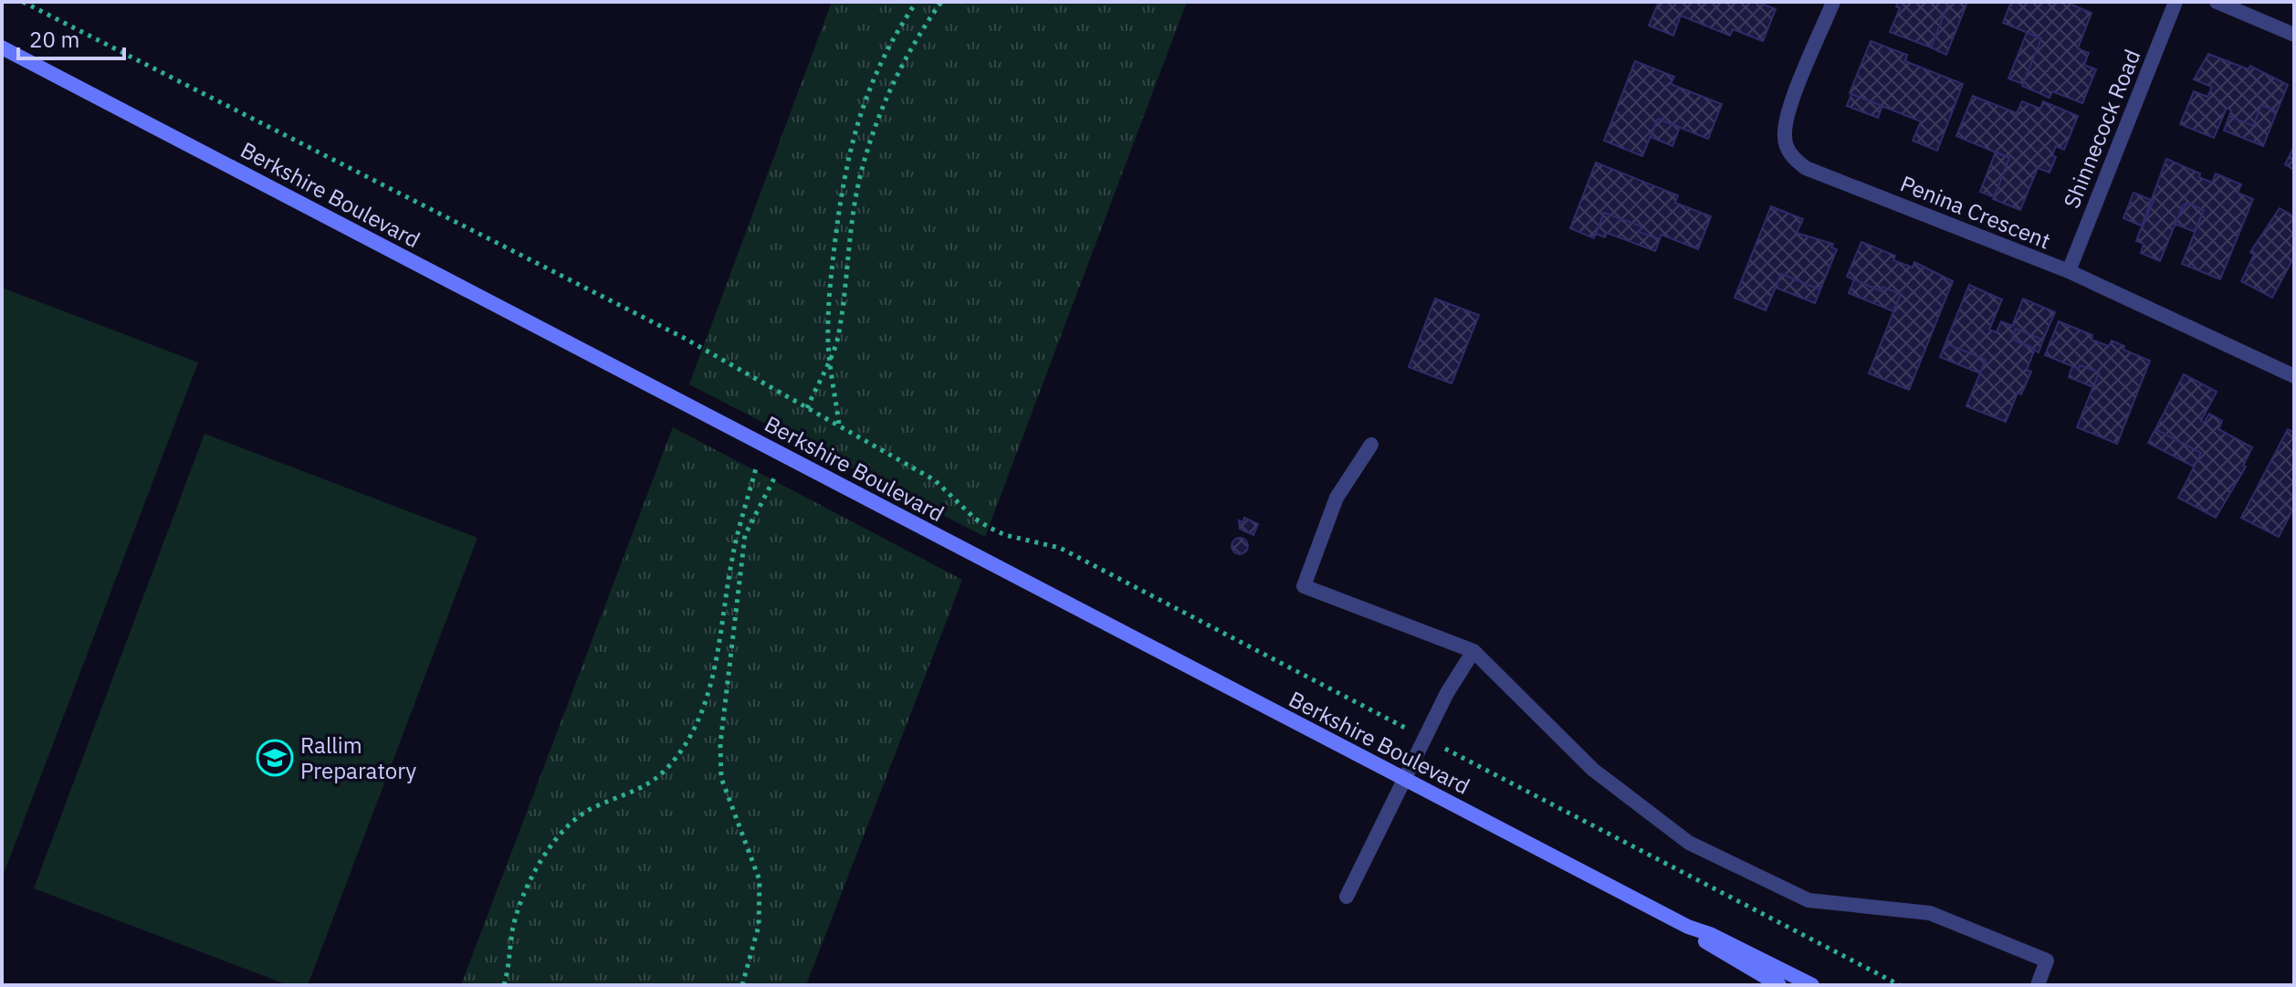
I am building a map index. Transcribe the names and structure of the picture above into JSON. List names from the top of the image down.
{
  "streets": {
    "street": ["Shinnecock Road", "Berkshire Boulevard", "Penina Crescent"]
  },
  "crossings": [
    ["Shinnecock Road", "Penina Crescent"]
  ],
  "places": {
    "school or university": ["Rallim Preparatory"]
  },
  "scale_bar": "20 m"
}
